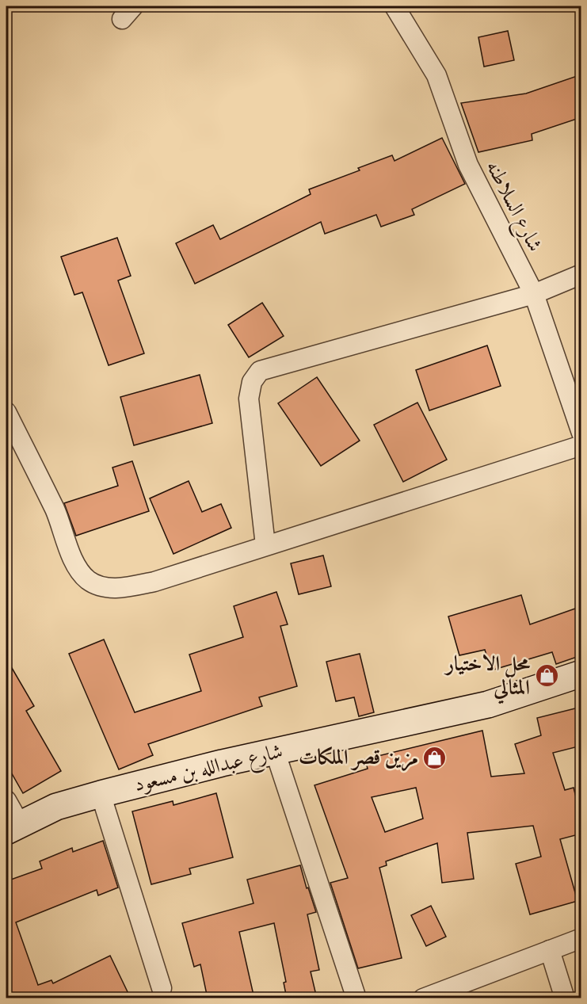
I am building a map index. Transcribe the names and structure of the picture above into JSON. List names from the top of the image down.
{
  "streets": {
    "street": ["شارع السلاطنه", "شارع عبدالله بن مسعود"]
  },
  "places": {
    "shop": ["محل الاختيار المثالي", "مزين قصر الملكات"]
  }
}
